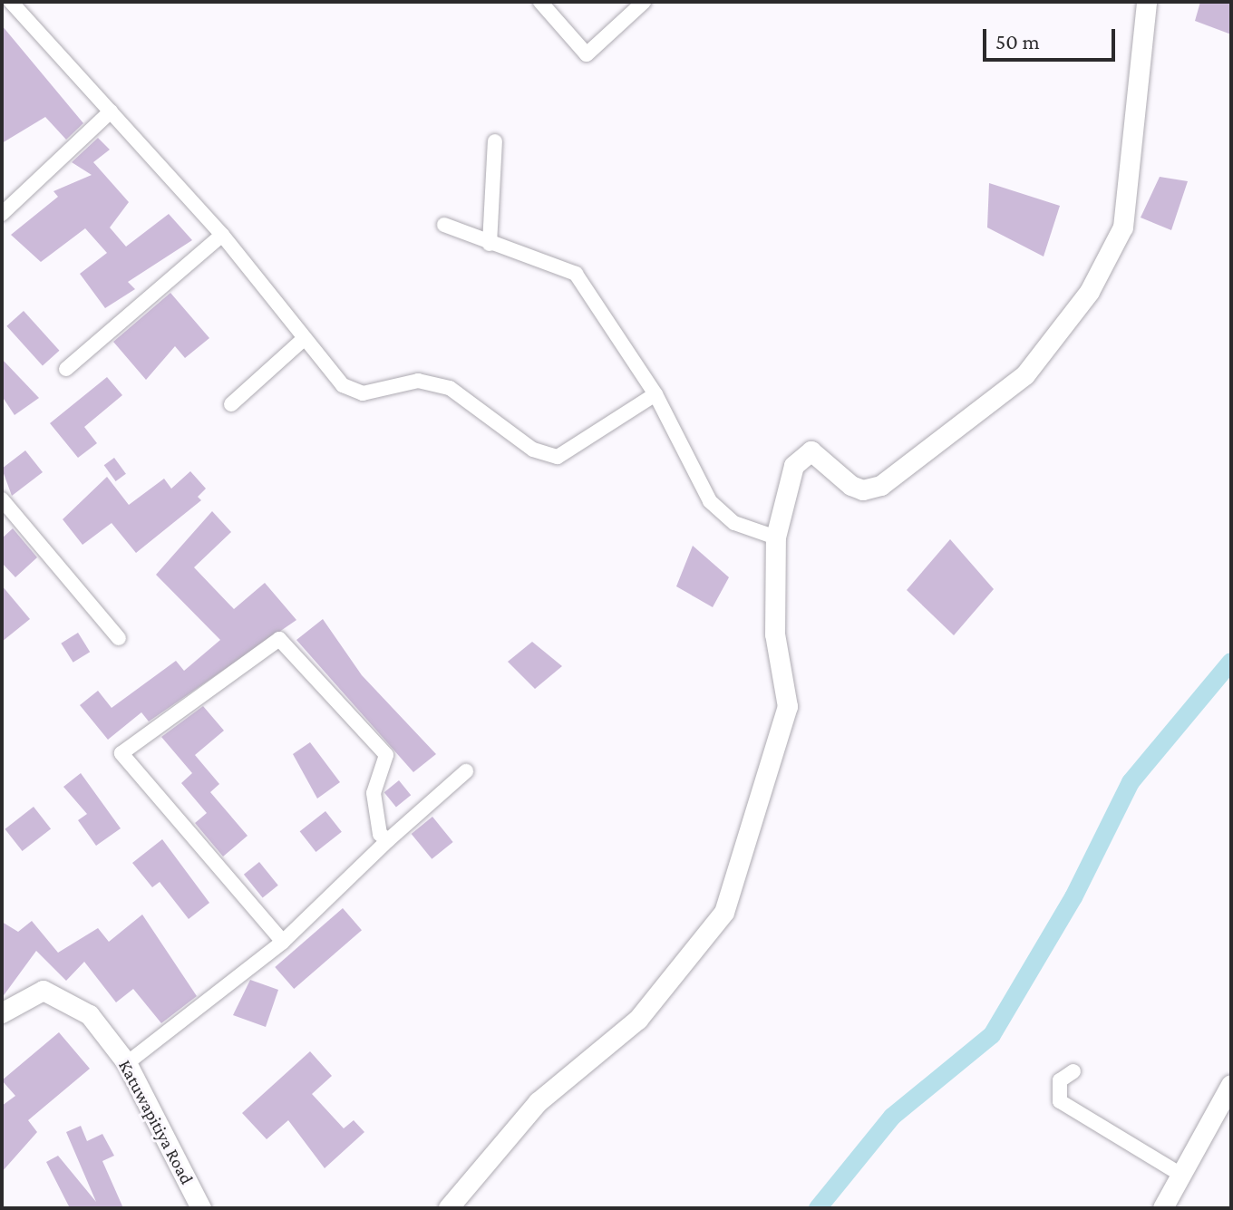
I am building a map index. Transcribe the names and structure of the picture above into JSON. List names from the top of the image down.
{
  "streets": {
    "street": ["Katuwapitiya Road"]
  },
  "scale_bar": "50 m"
}
